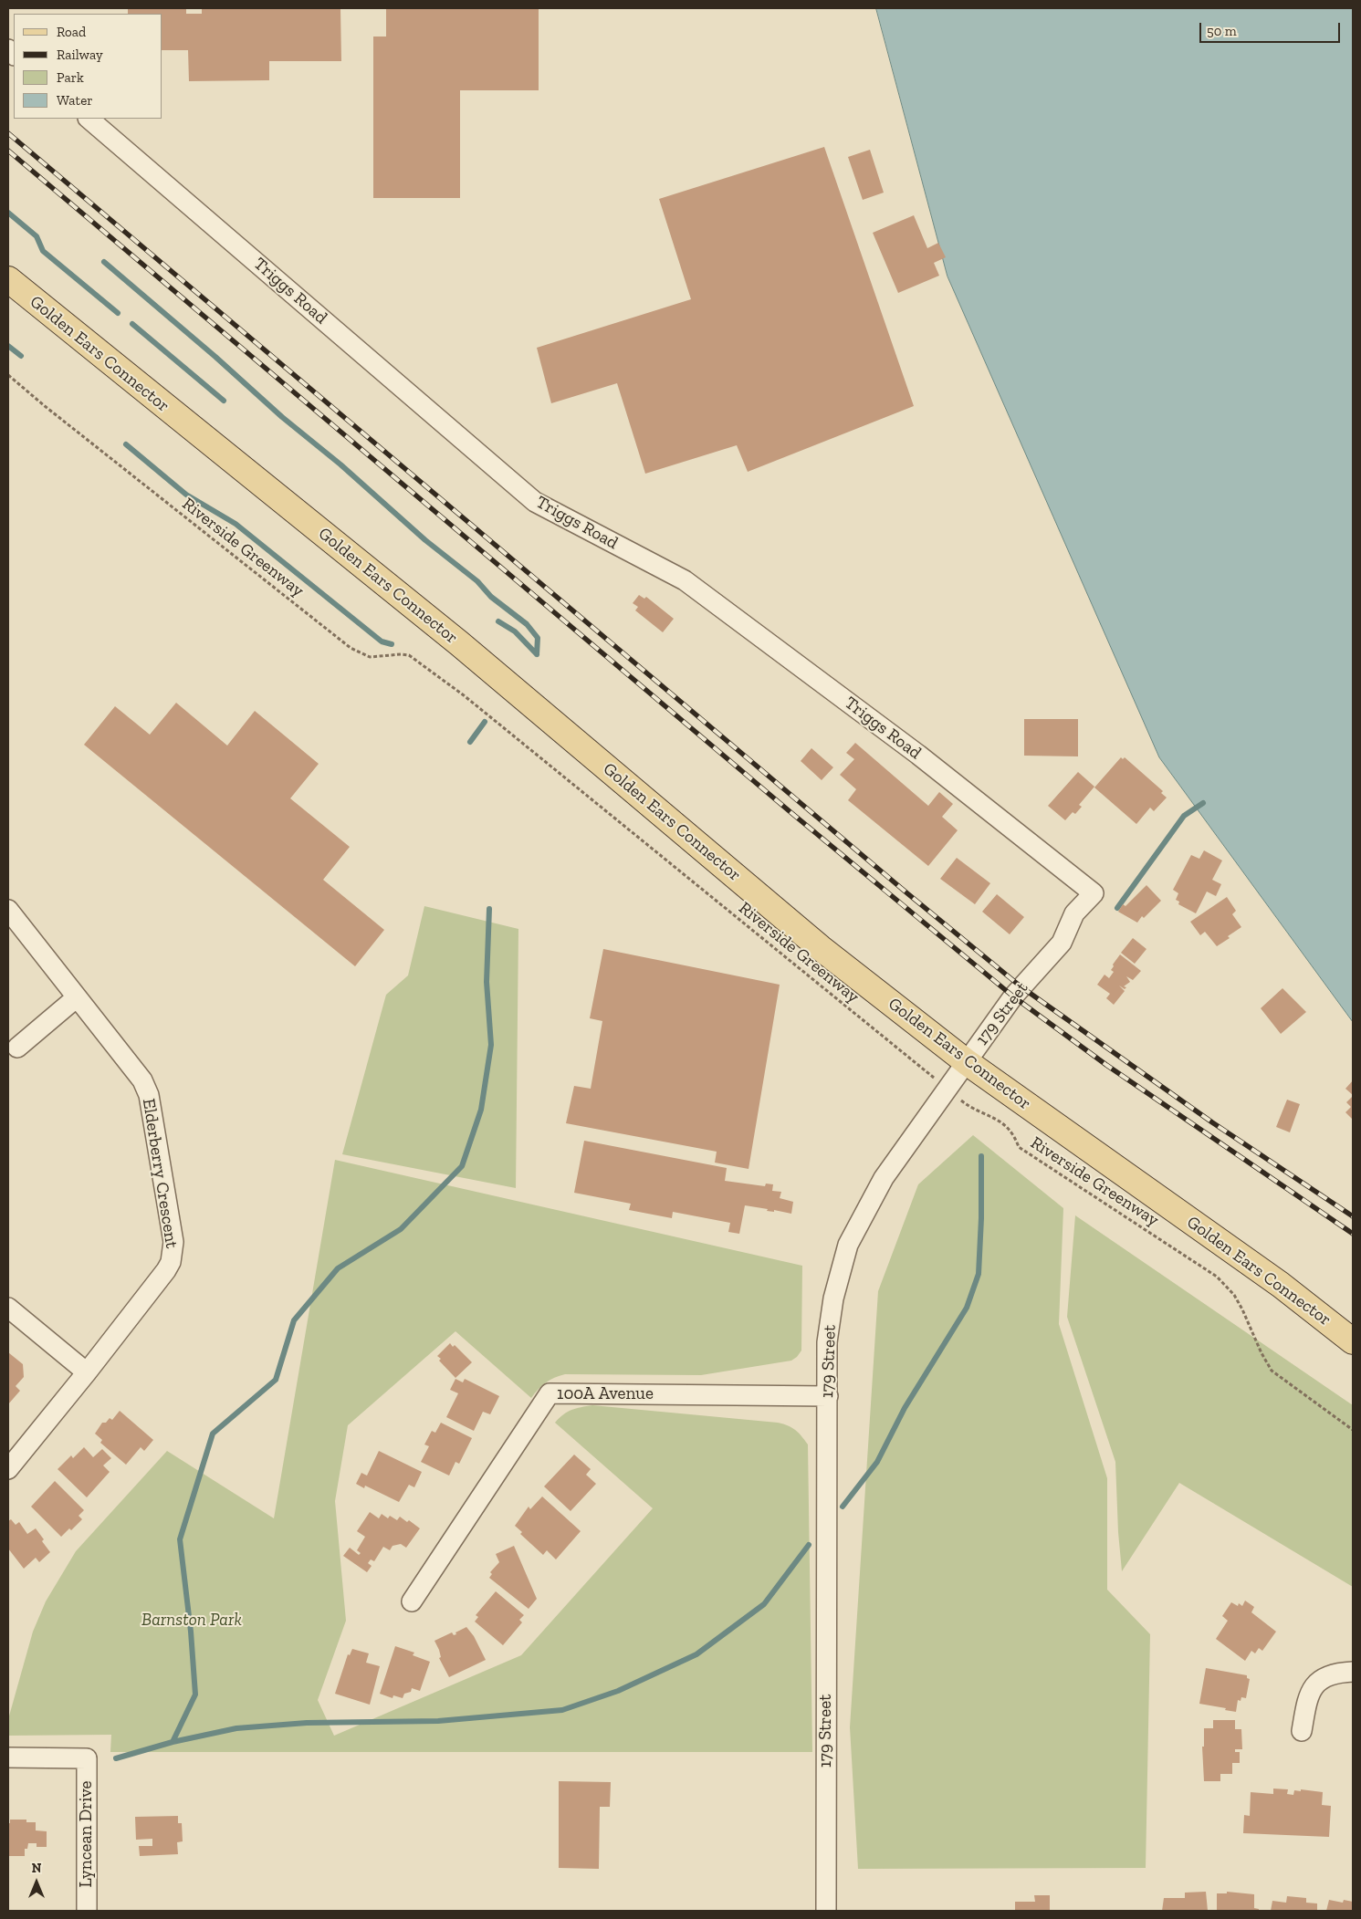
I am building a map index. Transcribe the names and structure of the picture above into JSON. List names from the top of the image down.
{
  "streets": {
    "main road": ["Golden Ears Connector"],
    "street": [
      "Triggs Road",
      "179 Street",
      "Elderberry Crescent",
      "100A Avenue",
      "Lyncean Drive"
    ],
    "path": ["Riverside Greenway"]
  },
  "crossings": [
    ["Triggs Road", "179 Street"],
    ["Golden Ears Connector", "179 Street"],
    ["179 Street", "100A Avenue"]
  ],
  "parks": ["Barnston Park"],
  "legend": [
    "Road",
    "Railway",
    "Park",
    "Water"
  ],
  "scale_bar": "50 m",
  "north": "top"
}
